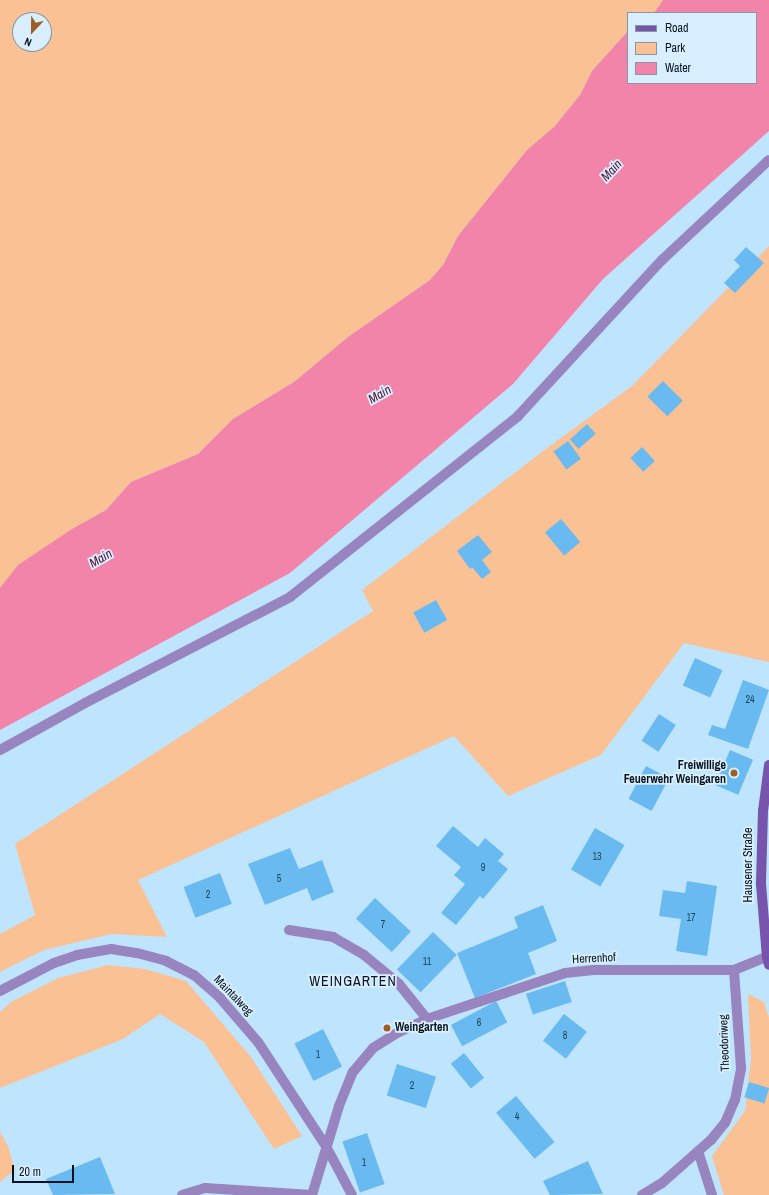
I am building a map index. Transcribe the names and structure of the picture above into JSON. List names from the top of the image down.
{
  "streets": {
    "street": [
      "Hausener Straße",
      "Herrenhof",
      "Maintalweg",
      "Theodoriweg"
    ]
  },
  "crossings": [
    ["Hausener Straße", "Herrenhof"],
    ["Herrenhof", "Maintalweg"],
    ["Herrenhof", "Theodoriweg"]
  ],
  "districts": ["WEINGARTEN"],
  "water": ["Main"],
  "places": ["Freiwillige Feuerwehr Weingaren", "Weingarten"],
  "house_numbers": [
    "24",
    "13",
    "9",
    "5",
    "2",
    "17",
    "7",
    "11",
    "6",
    "8",
    "1",
    "2",
    "4",
    "1"
  ],
  "legend": ["Road", "Park", "Water"],
  "scale_bar": "20 m",
  "north": "bottom"
}
